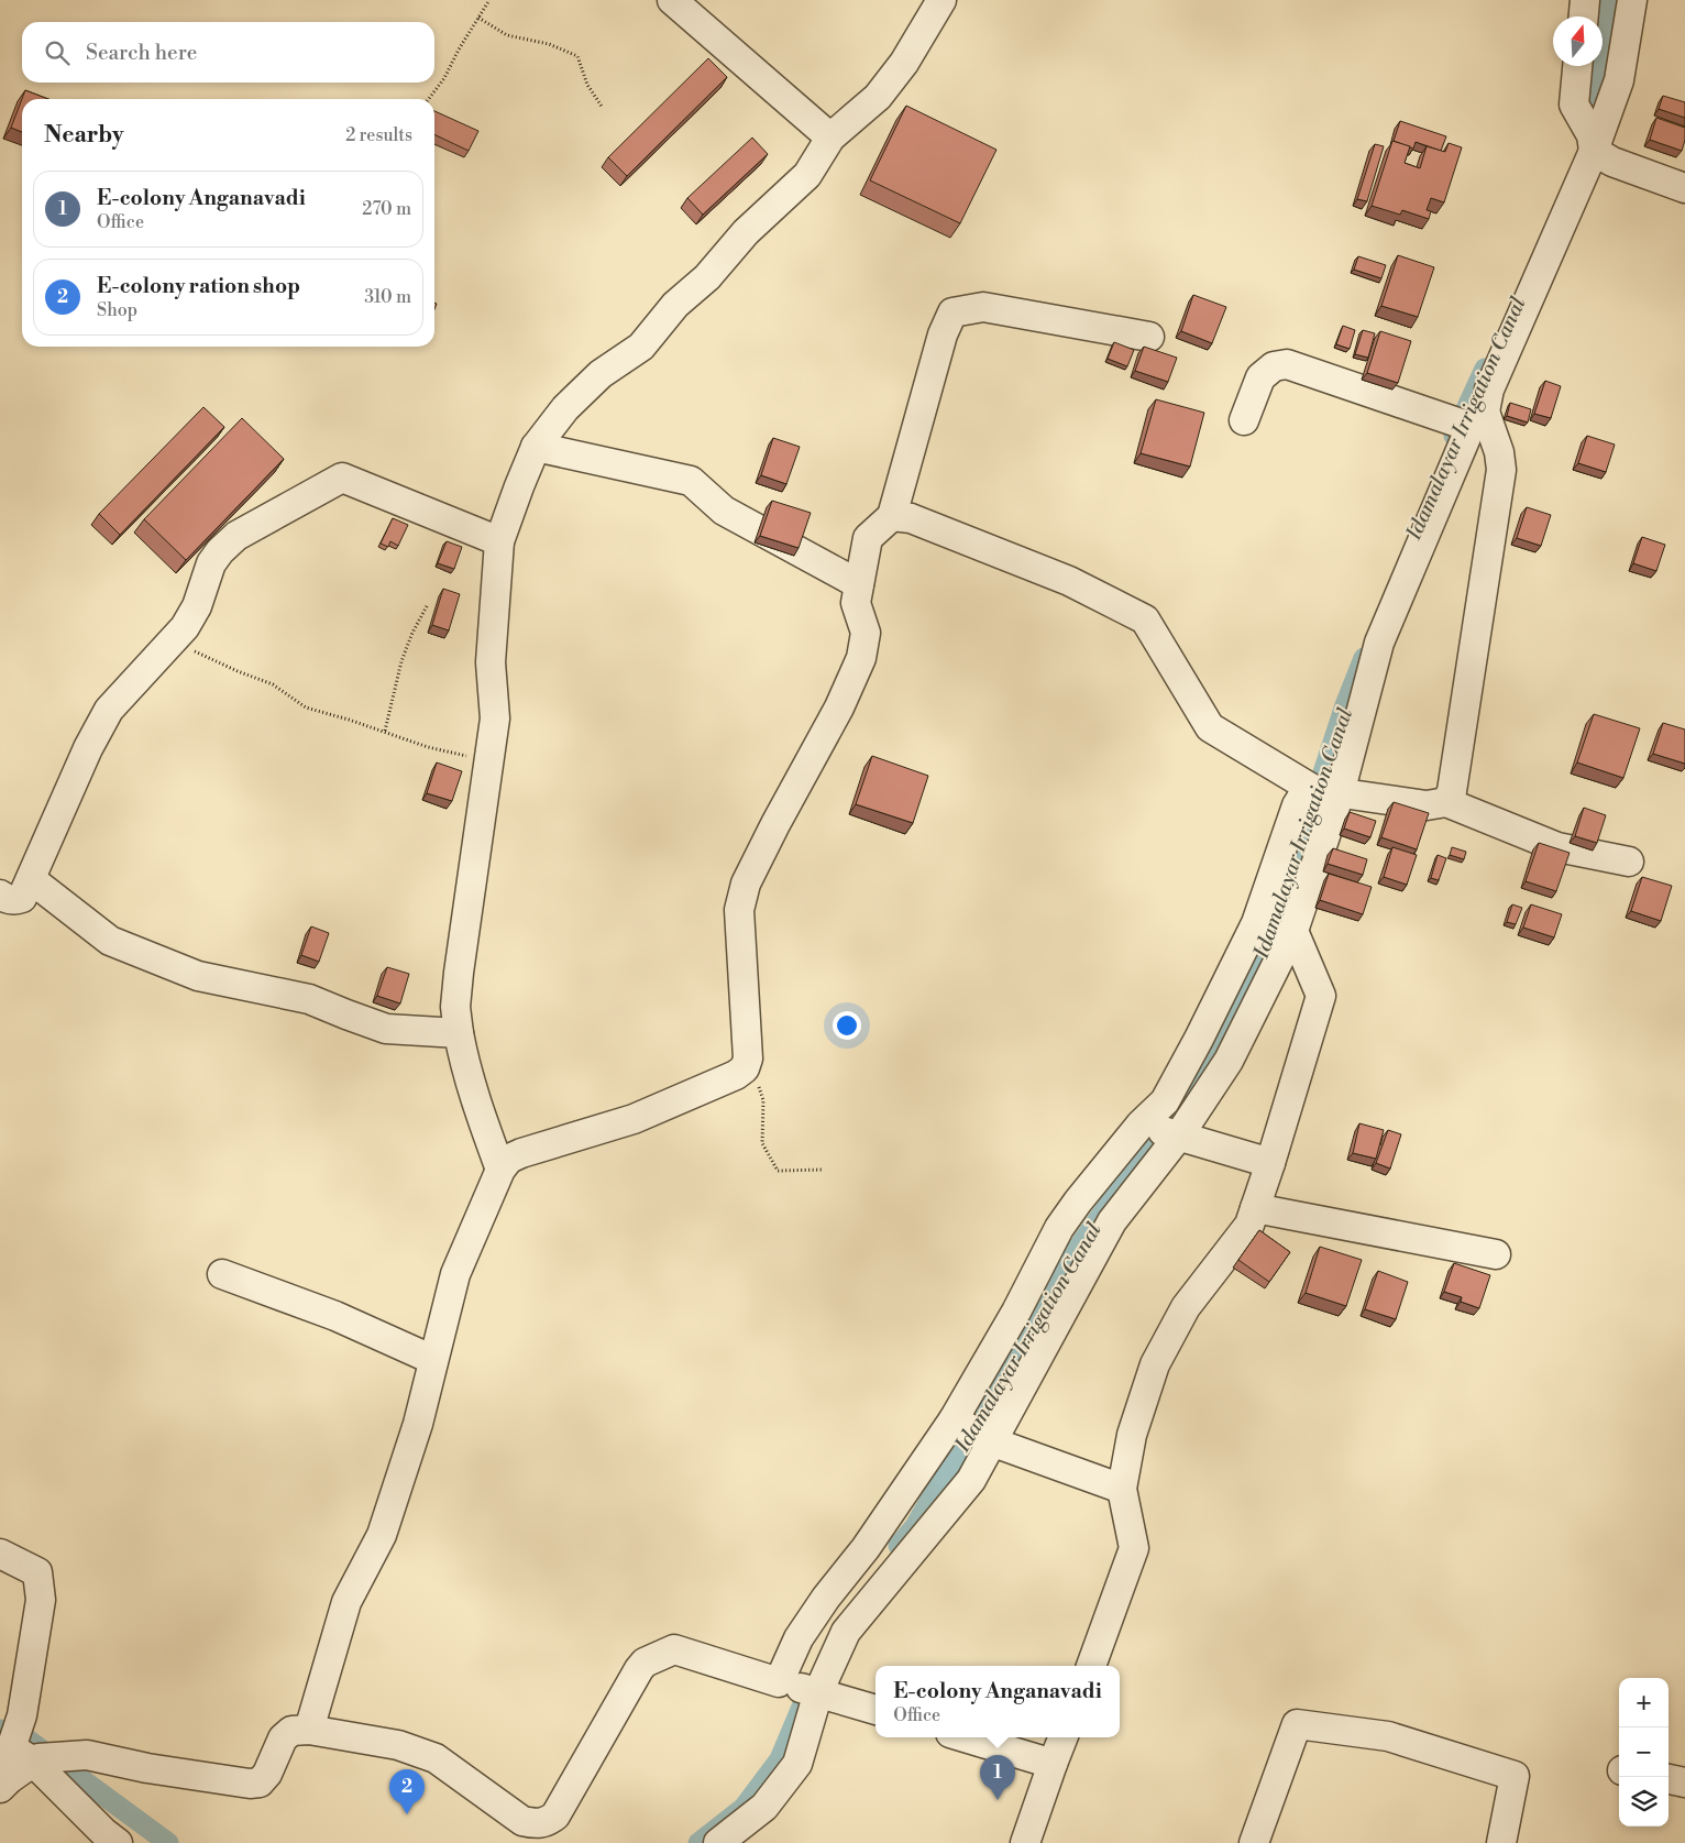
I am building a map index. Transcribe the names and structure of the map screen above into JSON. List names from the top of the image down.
{
  "water": ["Idamalayar Irrigation Canal"],
  "north": "top",
  "page": {
    "search": "Search here",
    "heading": ["Nearby", "2 results"],
    "list": [
      {
        "mark": "1",
        "name": "E-colony Anganavadi",
        "note": "Office",
        "value": "270 m"
      },
      {
        "mark": "2",
        "name": "E-colony ration shop",
        "note": "Shop",
        "value": "310 m"
      }
    ],
    "popup": ["E-colony Anganavadi", "Office"],
    "map_buttons": ["+", "−"],
    "pins": ["1", "2"]
  }
}
